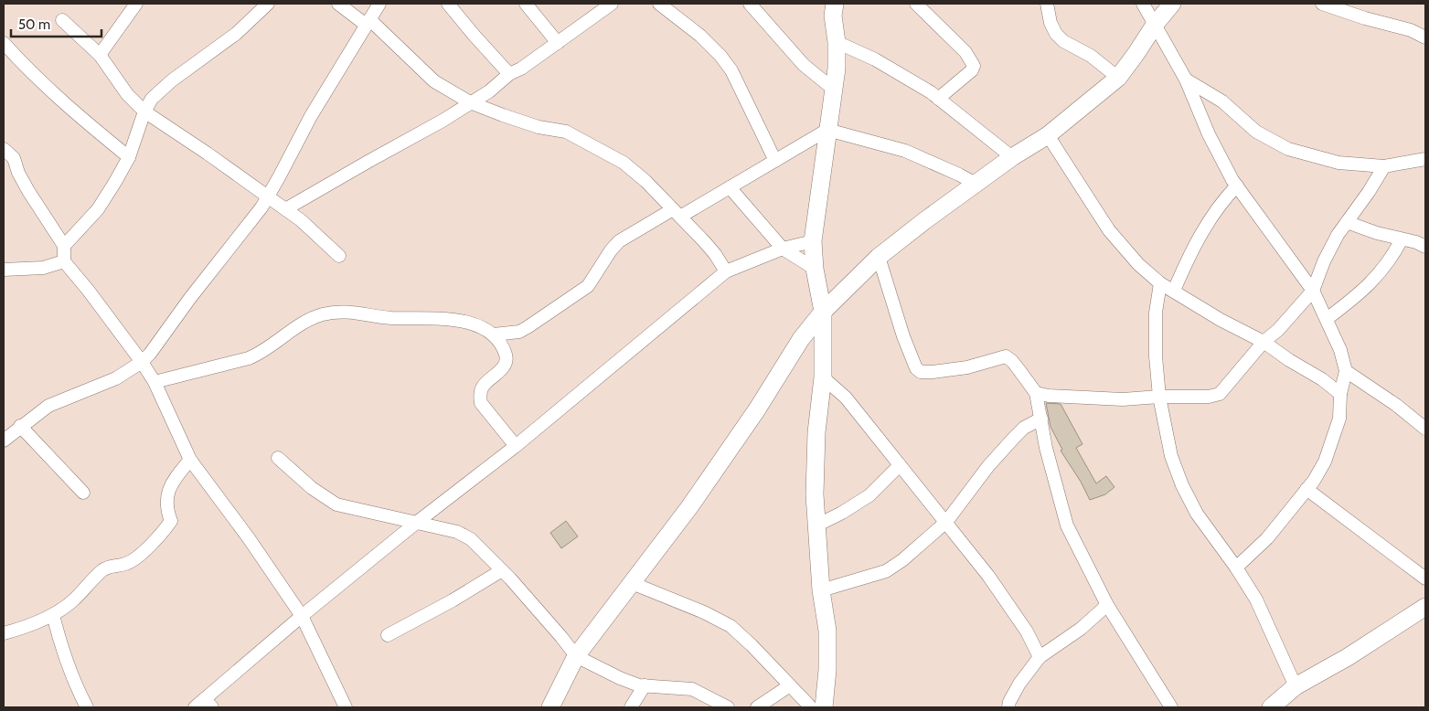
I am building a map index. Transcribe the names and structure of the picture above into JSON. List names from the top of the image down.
{
  "scale_bar": "50 m"
}
